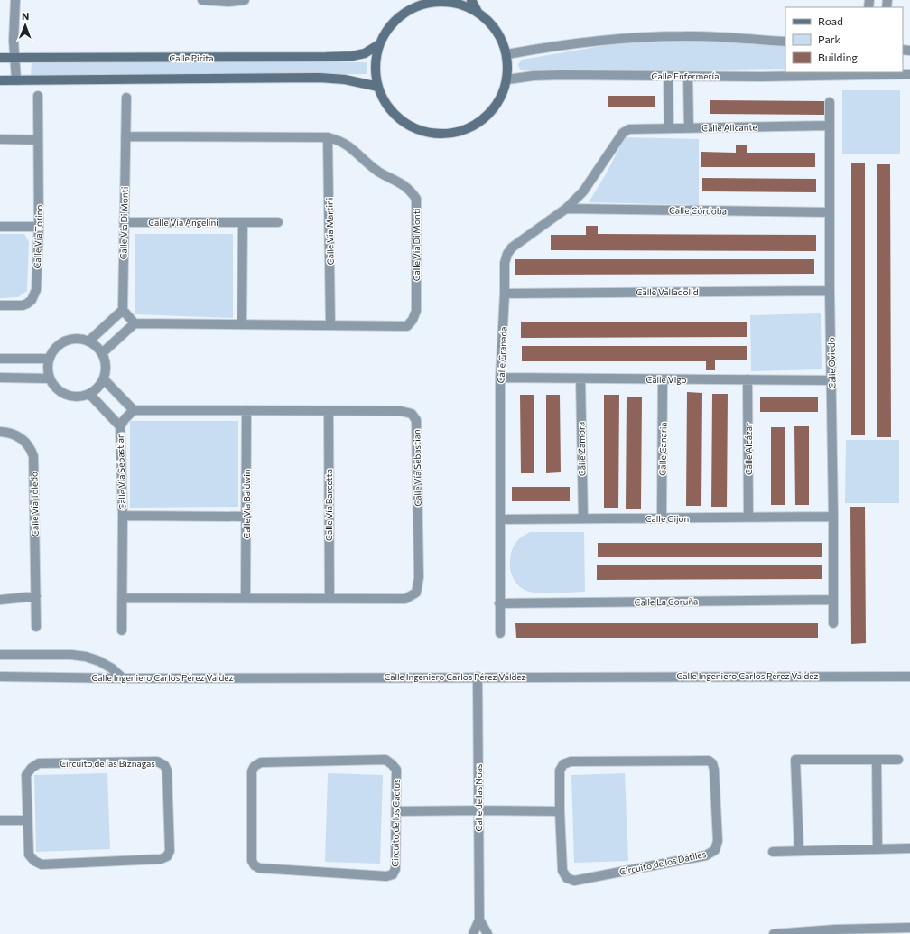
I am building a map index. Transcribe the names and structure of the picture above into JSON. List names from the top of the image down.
{
  "streets": {
    "street": [
      "Calle Pirita",
      "Calle Enfermería",
      "Calle Alicante",
      "Calle Córdoba",
      "Calle Vía Angelini",
      "Calle Vía Di Monti",
      "Calle Vía Martini",
      "Calle Vía Torino",
      "Calle Valladolid",
      "Calle Granada",
      "Calle Oviedo",
      "Calle Vigo",
      "Calle Zamora",
      "Calle Canaria",
      "Calle Alcázar",
      "Calle Vía Sebastian",
      "Calle Vía Toledo",
      "Calle Vía Baldwin",
      "Calle Vía Barcetta",
      "Calle Gijon",
      "Calle La Coruña",
      "Calle Ingeniero Carlos Pérez Valdez",
      "Circuito de las Biznagas",
      "Calle de las Noas",
      "Circuito de los Cactus",
      "Circuito de los Dátiles"
    ]
  },
  "crossings": [
    ["Calle Alicante", "Calle Granada"],
    ["Calle Alicante", "Calle Oviedo"],
    ["Calle Córdoba", "Calle Granada"],
    ["Calle Córdoba", "Calle Oviedo"],
    ["Calle Vía Angelini", "Calle Vía Di Monti"],
    ["Calle Vía Di Monti", "Calle Vía Martini"],
    ["Calle Valladolid", "Calle Granada"],
    ["Calle Valladolid", "Calle Oviedo"],
    ["Calle Granada", "Calle Vigo"],
    ["Calle Granada", "Calle Gijon"],
    ["Calle Granada", "Calle La Coruña"],
    ["Calle Oviedo", "Calle Vigo"],
    ["Calle Oviedo", "Calle Gijon"],
    ["Calle Oviedo", "Calle La Coruña"],
    ["Calle Vigo", "Calle Zamora"],
    ["Calle Vigo", "Calle Canaria"],
    ["Calle Vigo", "Calle Alcázar"],
    ["Calle Zamora", "Calle Gijon"],
    ["Calle Canaria", "Calle Gijon"],
    ["Calle Alcázar", "Calle Gijon"],
    ["Calle Vía Sebastian", "Calle Vía Baldwin"],
    ["Calle Vía Sebastian", "Calle Vía Barcetta"],
    ["Calle Ingeniero Carlos Pérez Valdez", "Calle de las Noas"]
  ],
  "legend": ["Road", "Park", "Building"],
  "north": "top"
}
